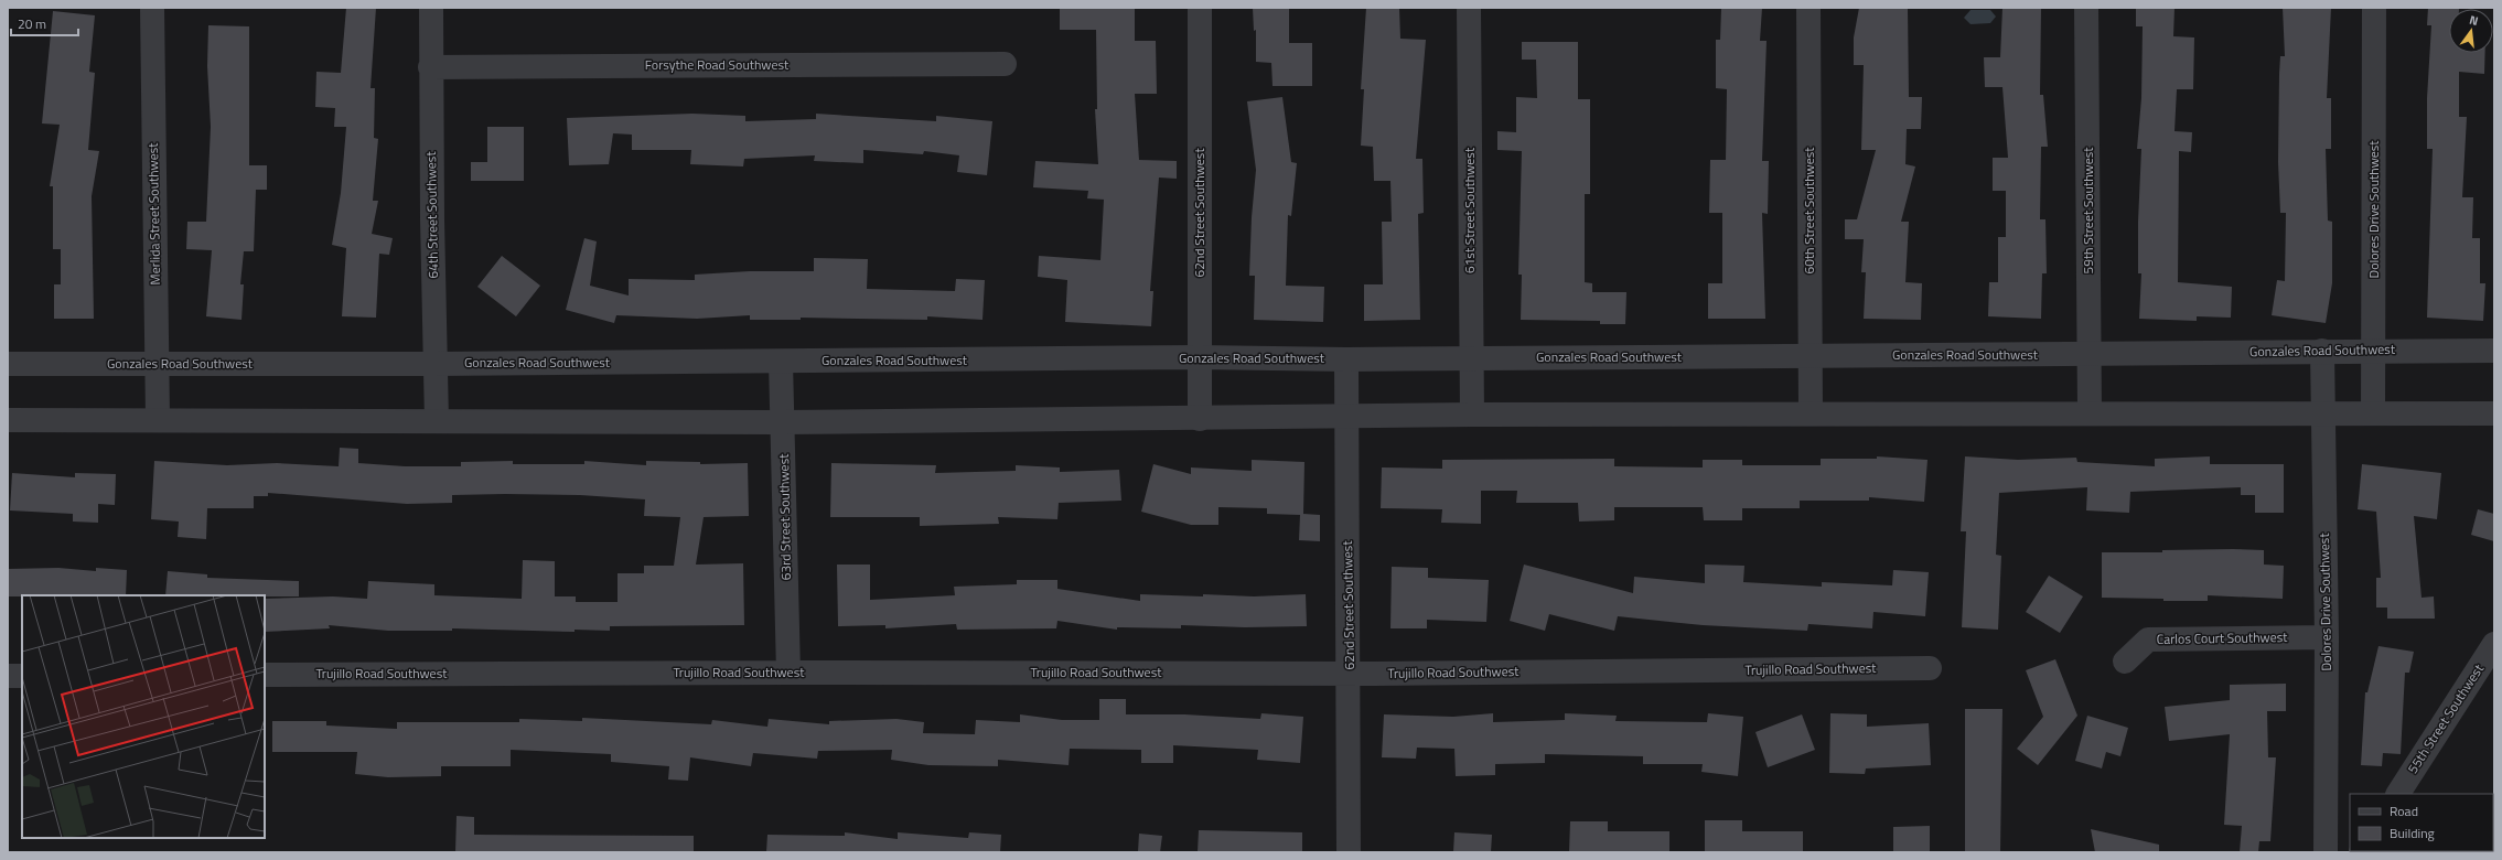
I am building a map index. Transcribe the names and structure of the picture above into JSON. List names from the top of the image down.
{
  "streets": {
    "street": [
      "Forsythe Road Southwest",
      "Dolores Drive Southwest",
      "61st Street Southwest",
      "60th Street Southwest",
      "59th Street Southwest",
      "62nd Street Southwest",
      "Merlida Street Southwest",
      "64th Street Southwest",
      "Gonzales Road Southwest",
      "63rd Street Southwest",
      "Carlos Court Southwest",
      "Trujillo Road Southwest",
      "55th Street Southwest"
    ]
  },
  "crossings": [
    ["Forsythe Road Southwest", "64th Street Southwest"],
    ["Dolores Drive Southwest", "Gonzales Road Southwest"],
    ["Dolores Drive Southwest", "Carlos Court Southwest"],
    ["61st Street Southwest", "Gonzales Road Southwest"],
    ["60th Street Southwest", "Gonzales Road Southwest"],
    ["59th Street Southwest", "Gonzales Road Southwest"],
    ["62nd Street Southwest", "Gonzales Road Southwest"],
    ["62nd Street Southwest", "Trujillo Road Southwest"],
    ["Merlida Street Southwest", "Gonzales Road Southwest"],
    ["64th Street Southwest", "Gonzales Road Southwest"],
    ["Gonzales Road Southwest", "63rd Street Southwest"],
    ["63rd Street Southwest", "Trujillo Road Southwest"]
  ],
  "legend": ["Road", "Building"],
  "scale_bar": "20 m",
  "north": "top"
}
